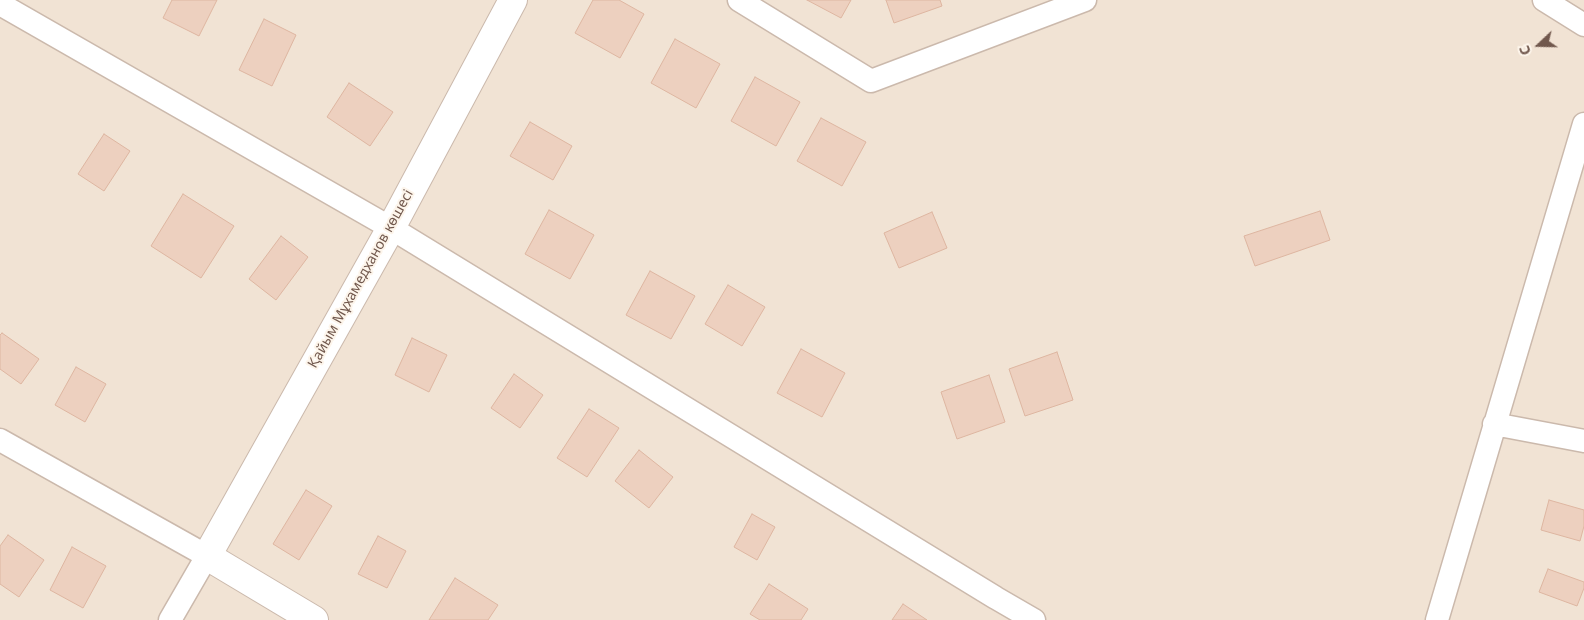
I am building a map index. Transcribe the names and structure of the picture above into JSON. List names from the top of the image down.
{
  "streets": {
    "street": ["Қайым Мұхамедханов көшесі"]
  },
  "north": "left"
}
